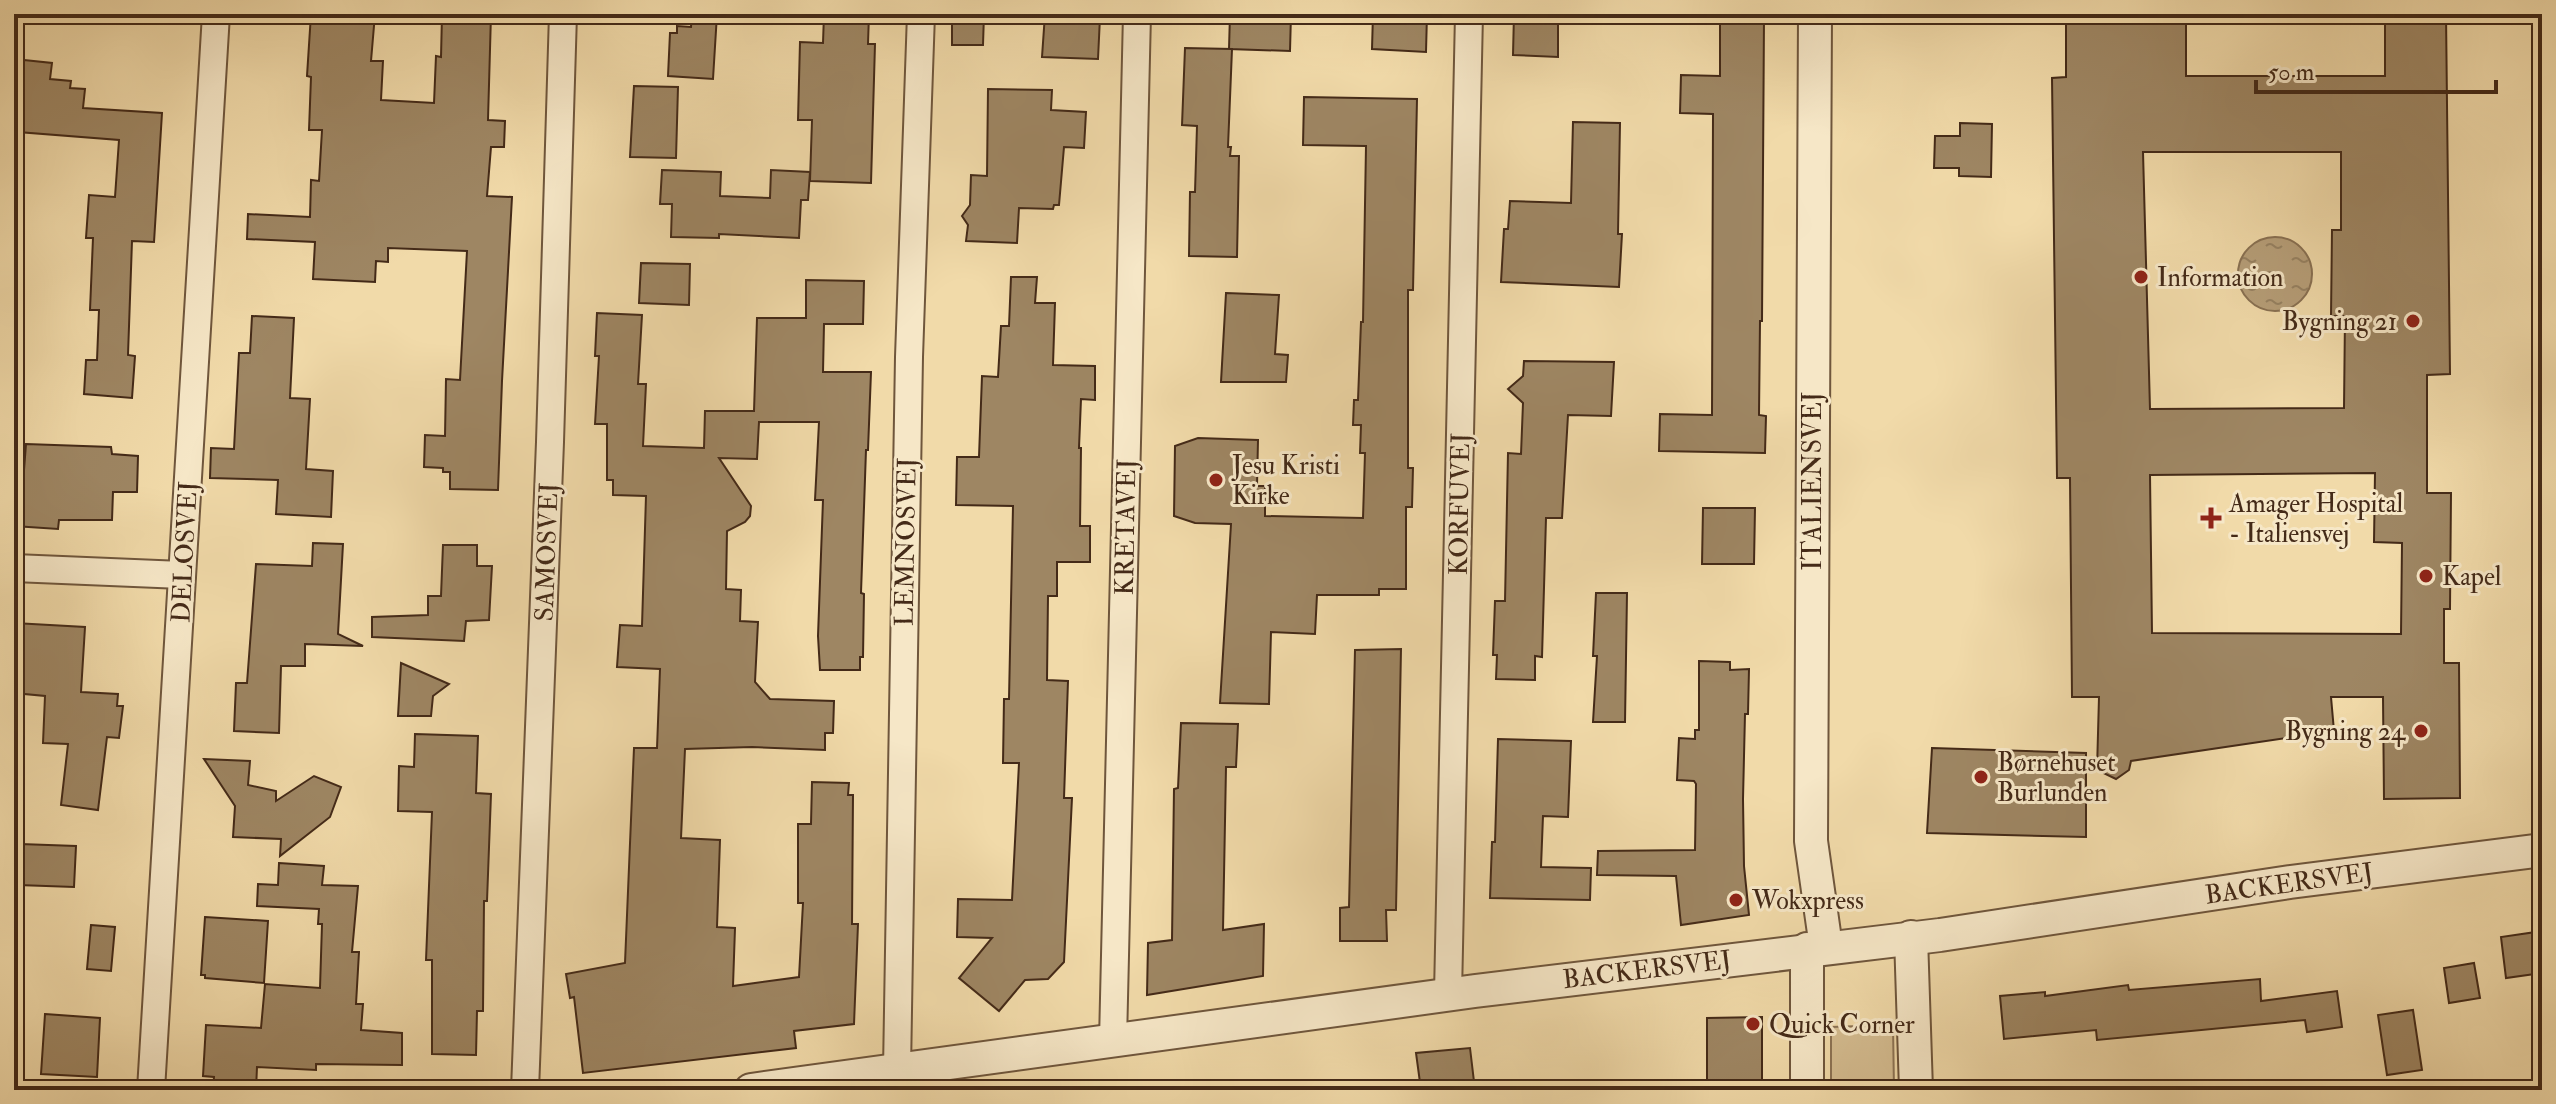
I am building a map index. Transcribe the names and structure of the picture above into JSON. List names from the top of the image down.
{
  "streets": {
    "street": [
      "ITALIENSVEJ",
      "KORFUVEJ",
      "KRETAVEJ",
      "LEMNOSVEJ",
      "DELOSVEJ",
      "SAMOSVEJ",
      "BACKERSVEJ"
    ]
  },
  "crossings": [
    ["ITALIENSVEJ", "BACKERSVEJ"],
    ["KORFUVEJ", "BACKERSVEJ"],
    ["KRETAVEJ", "BACKERSVEJ"],
    ["LEMNOSVEJ", "BACKERSVEJ"]
  ],
  "places": {
    "other": [
      "Information",
      "Bygning 21",
      "Jesu Kristi Kirke",
      "Kapel",
      "Bygning 24",
      "Børnehuset Burlunden",
      "Wokxpress",
      "Quick Corner"
    ],
    "health": ["Amager Hospital - Italiensvej"]
  },
  "scale_bar": "50 m"
}
